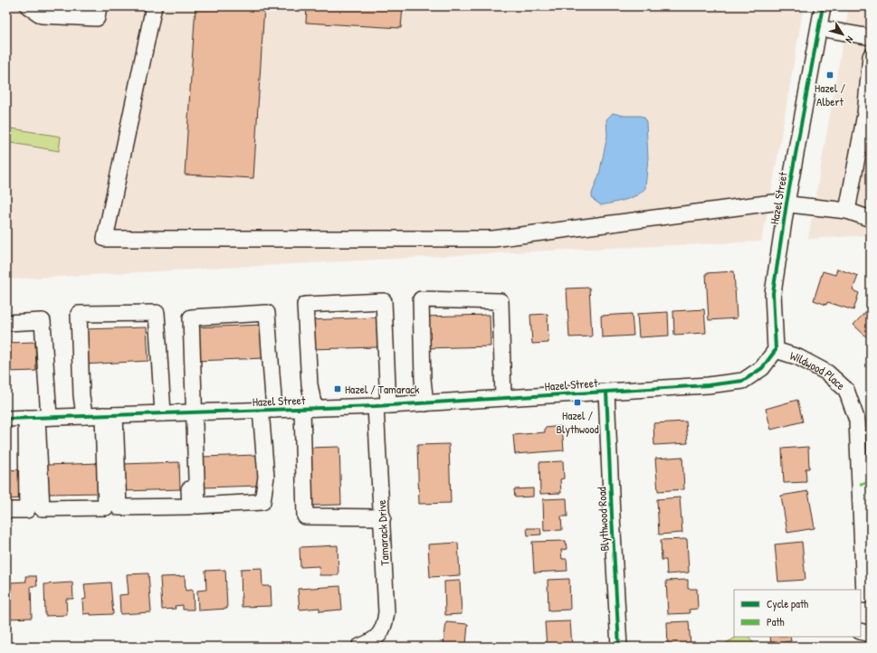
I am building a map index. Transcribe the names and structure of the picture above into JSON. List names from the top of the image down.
{
  "streets": {
    "street": [
      "Hazel Street",
      "Wildwood Place",
      "Blythwood Road",
      "Tamarack Drive"
    ]
  },
  "crossings": [
    ["Hazel Street", "Wildwood Place"],
    ["Hazel Street", "Blythwood Road"],
    ["Hazel Street", "Tamarack Drive"]
  ],
  "places": {
    "transit": ["Hazel / Albert", "Hazel / Tamarack", "Hazel / Blythwood"]
  },
  "legend": ["Cycle path", "Path"],
  "north": "bottom right"
}
